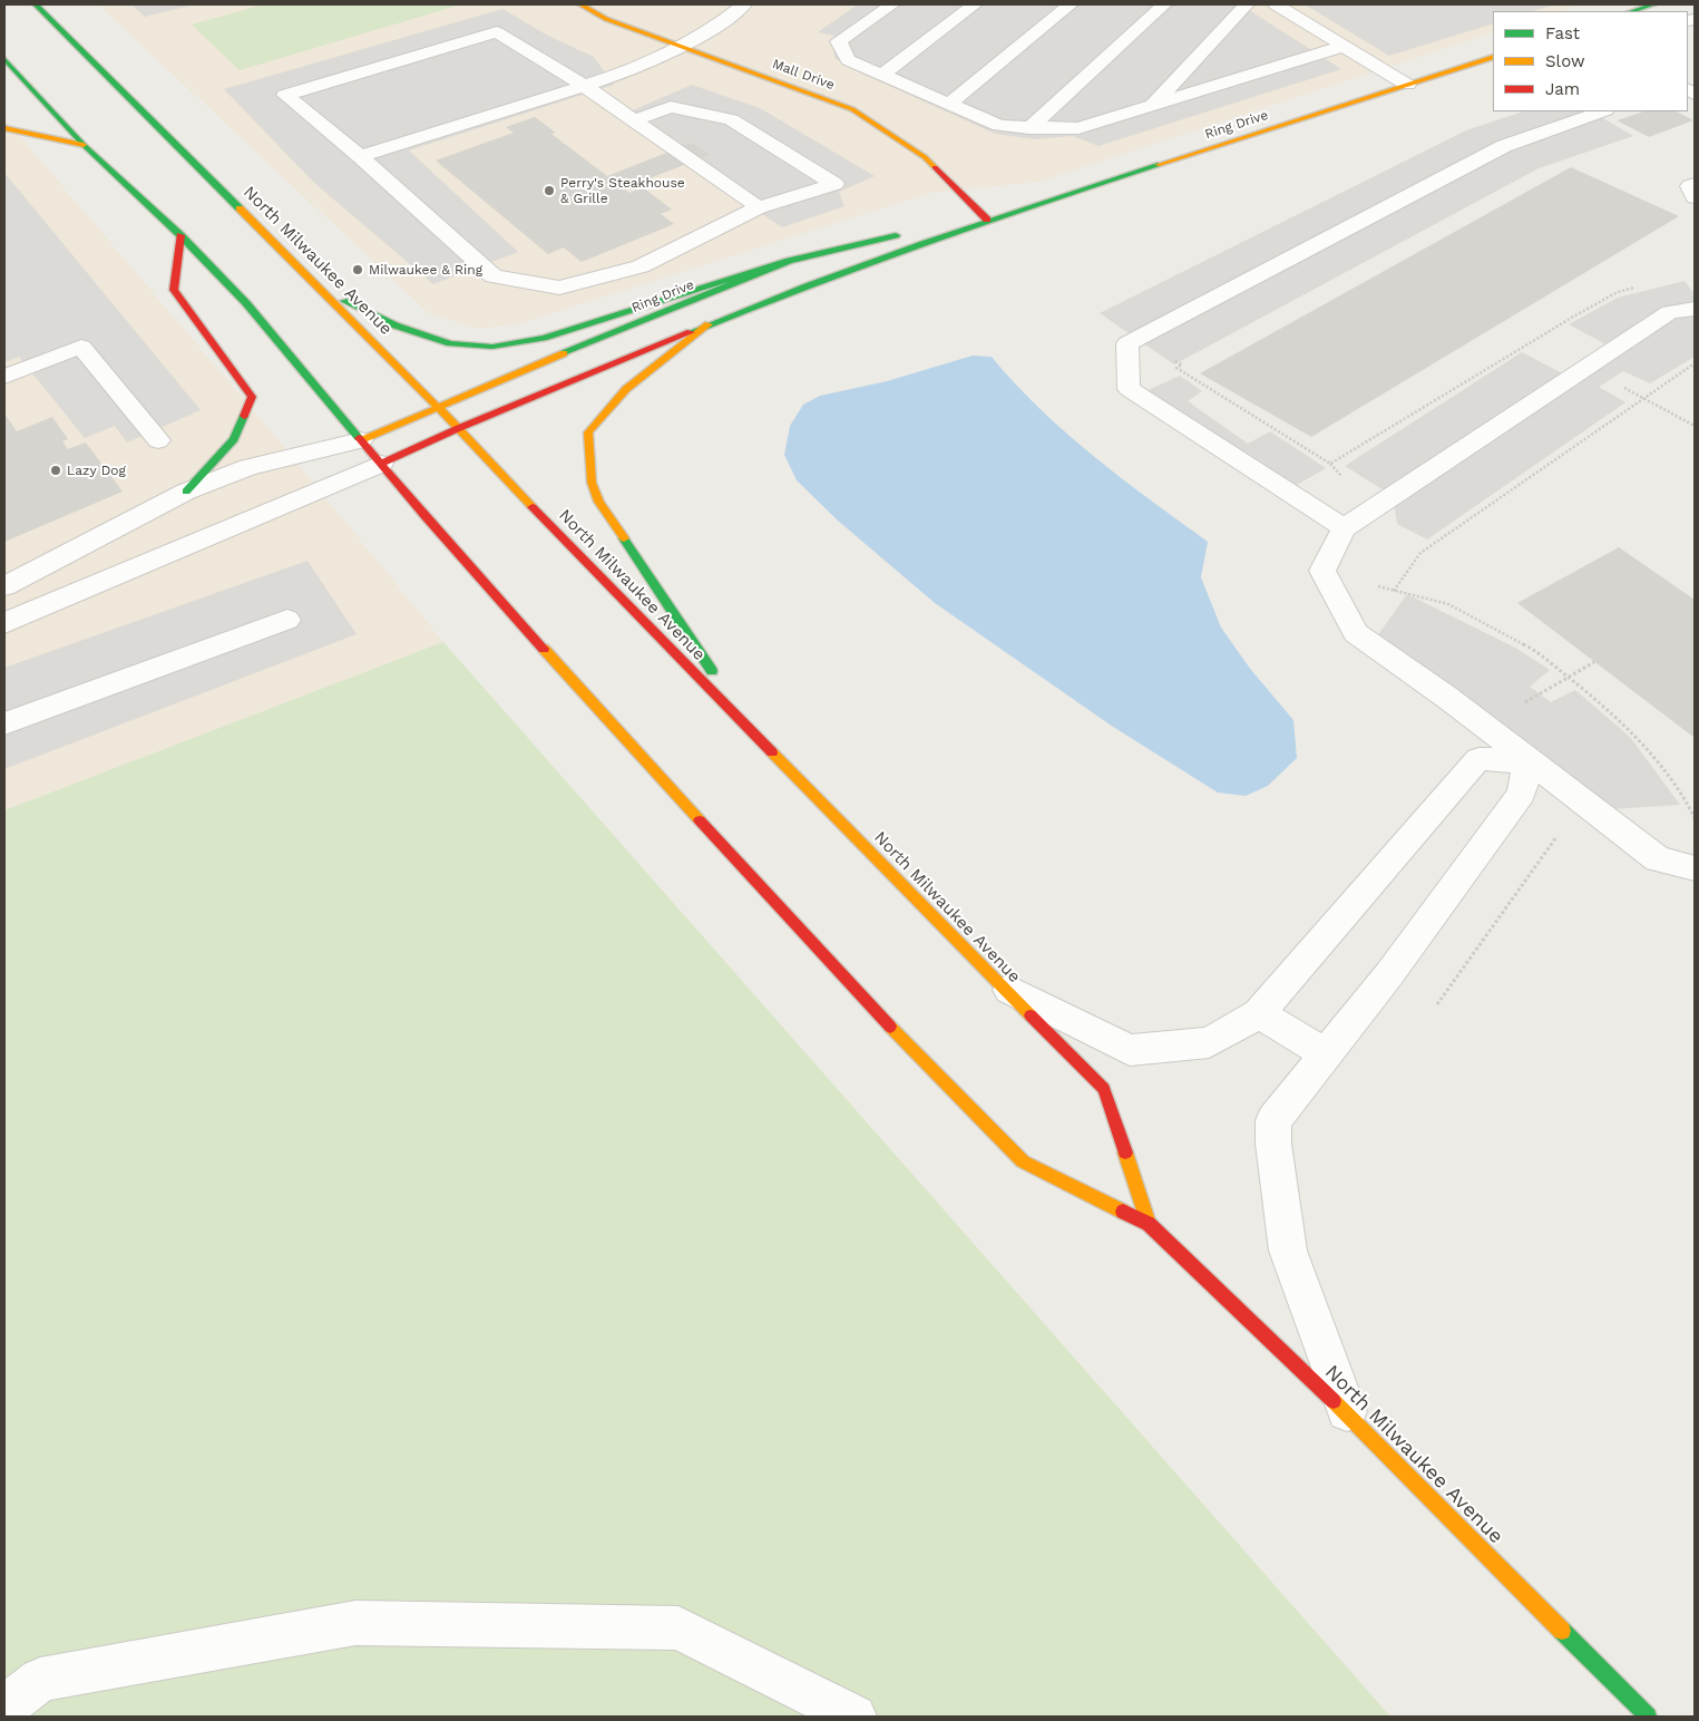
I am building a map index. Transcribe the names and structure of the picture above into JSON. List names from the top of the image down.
{
  "streets": {
    "main road": ["Mall Drive", "Ring Drive", "North Milwaukee Avenue"]
  },
  "crossings": [
    ["Mall Drive", "Ring Drive"],
    ["Ring Drive", "North Milwaukee Avenue"]
  ],
  "places": ["Perry's Steakhouse & Grille", "Milwaukee & Ring", "Lazy Dog"],
  "legend": ["Fast", "Slow", "Jam"]
}
